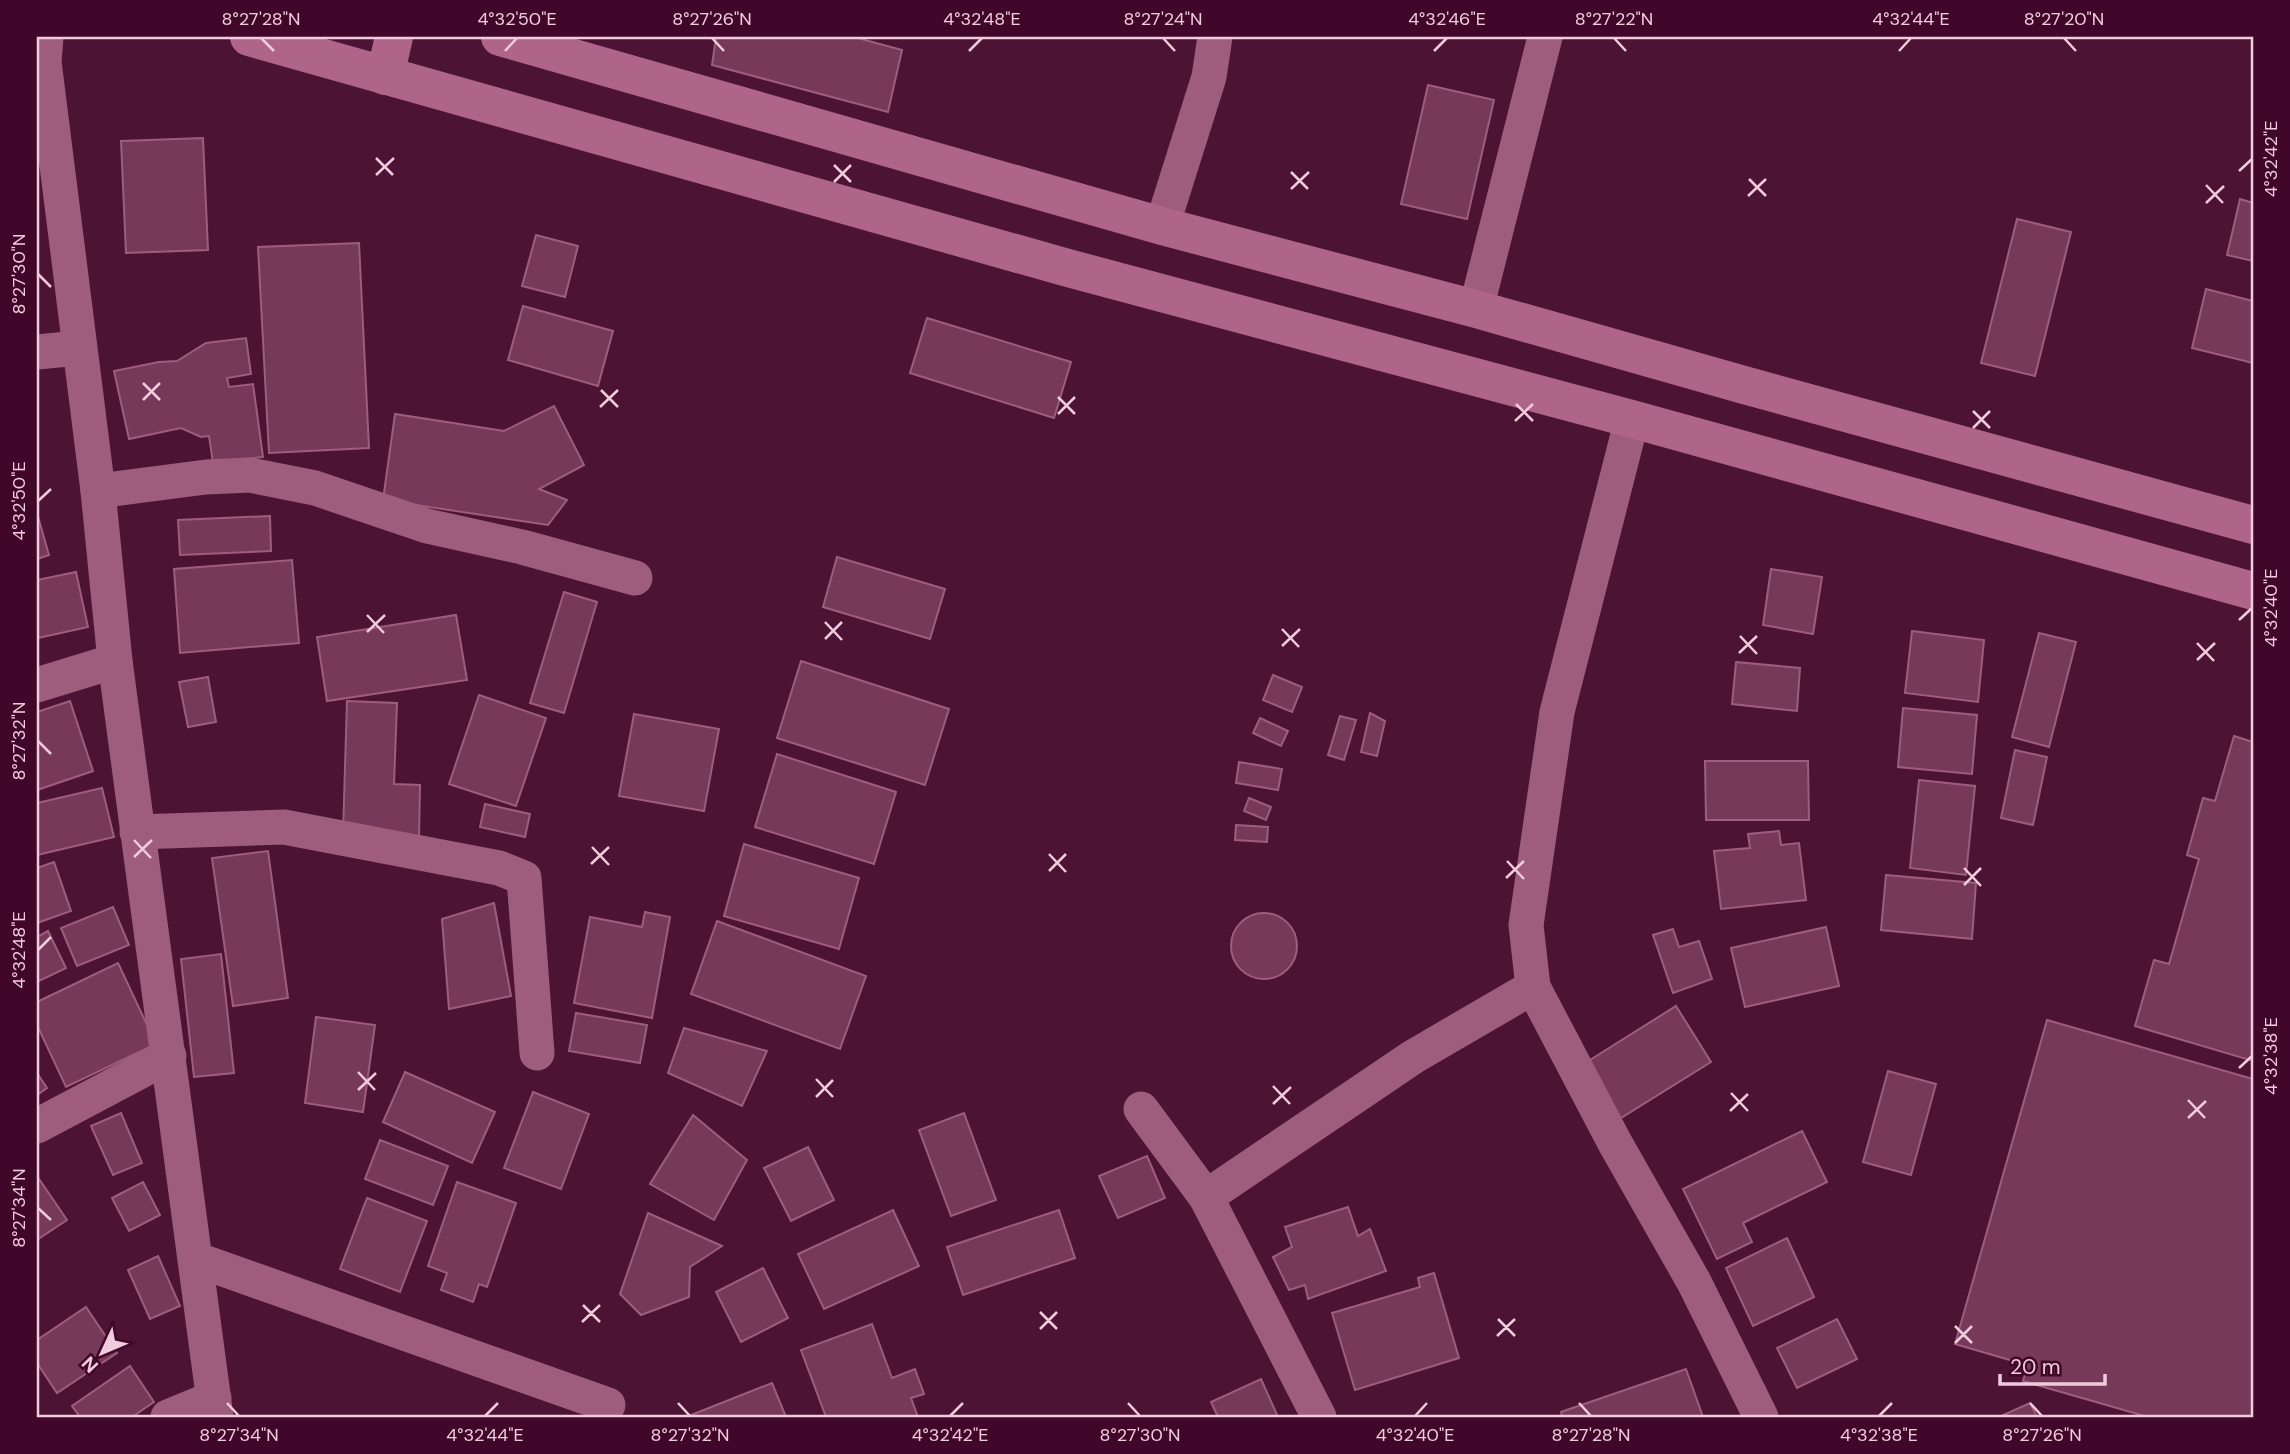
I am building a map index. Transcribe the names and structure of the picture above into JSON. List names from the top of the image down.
{
  "scale_bar": "20 m",
  "north": "bottom left",
  "coordinates": [
    "8°27'28\"N",
    "4°32'50\"E",
    "8°27'26\"N",
    "4°32'48\"E",
    "8°27'24\"N",
    "4°32'46\"E",
    "8°27'22\"N",
    "4°32'44\"E",
    "8°27'20\"N",
    "4°32'42\"E",
    "8°27'30\"N",
    "4°32'40\"E",
    "8°27'32\"N",
    "4°32'38\"E",
    "8°27'34\"N"
  ]
}
